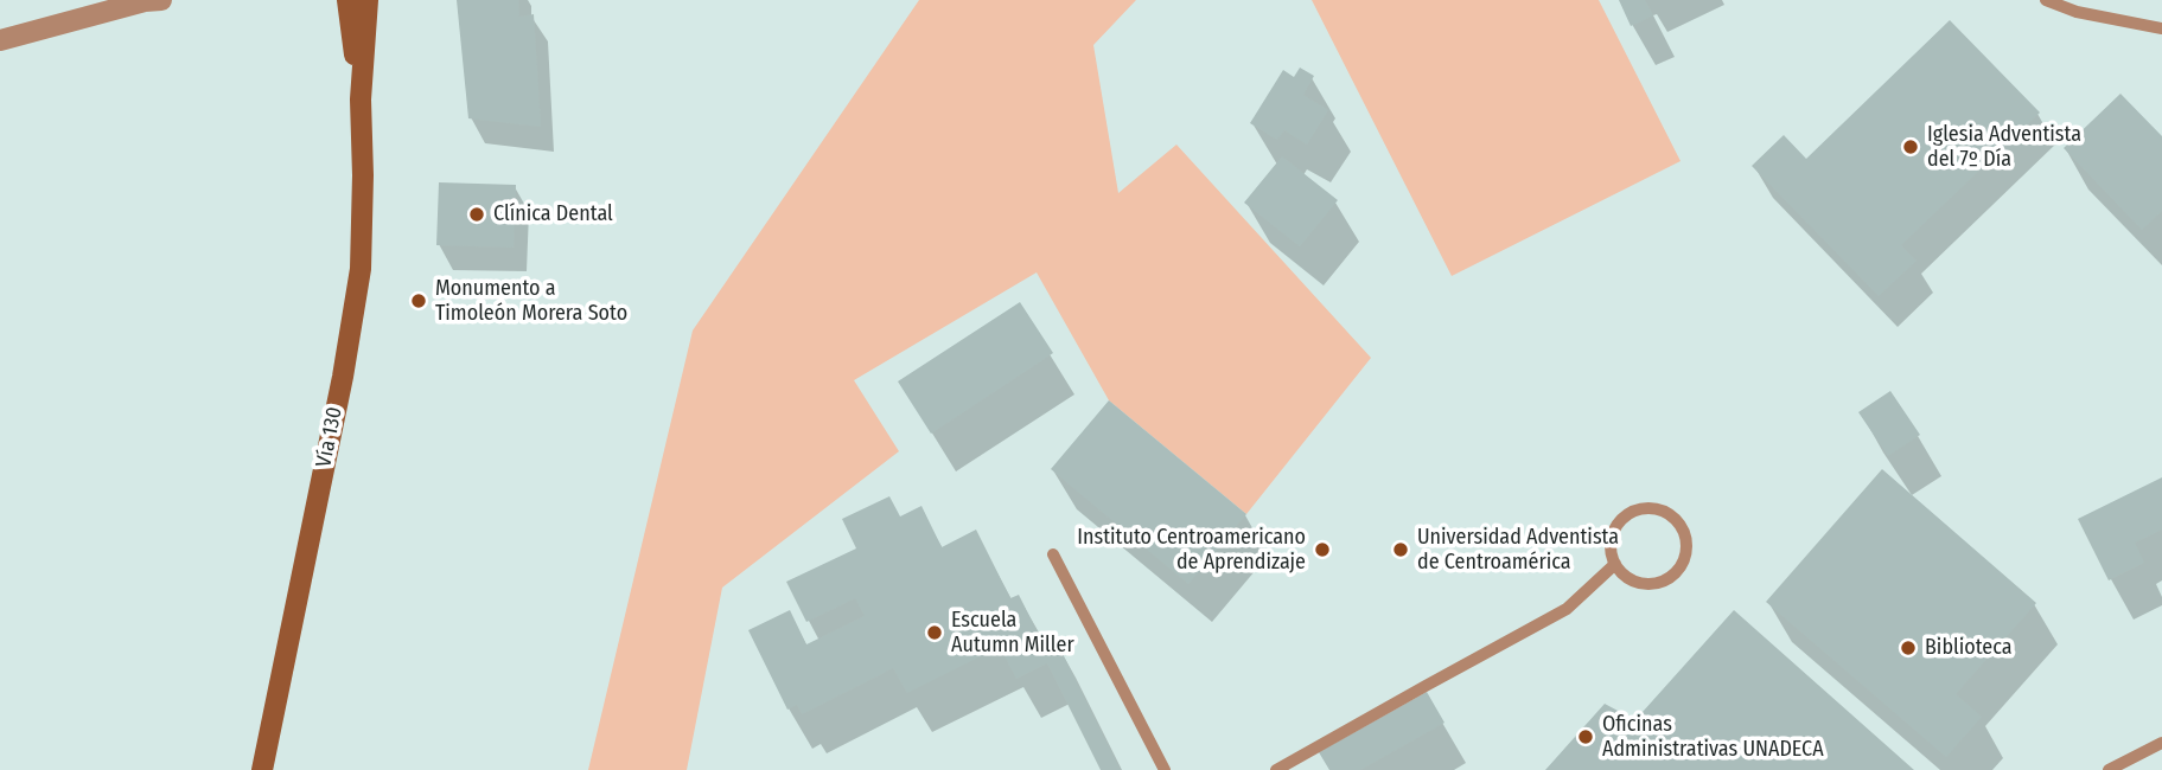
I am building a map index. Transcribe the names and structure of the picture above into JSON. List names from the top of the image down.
{
  "streets": {
    "main road": ["Vía 130"]
  },
  "places": [
    "Iglesia Adventista del 7º Día",
    "Clínica Dental",
    "Monumento a Timoleón Morera Soto",
    "Instituto Centroamericano de Aprendizaje",
    "Universidad Adventista de Centroamérica",
    "Escuela Autumn Miller",
    "Biblioteca",
    "Oficinas Administrativas UNADECA"
  ]
}
